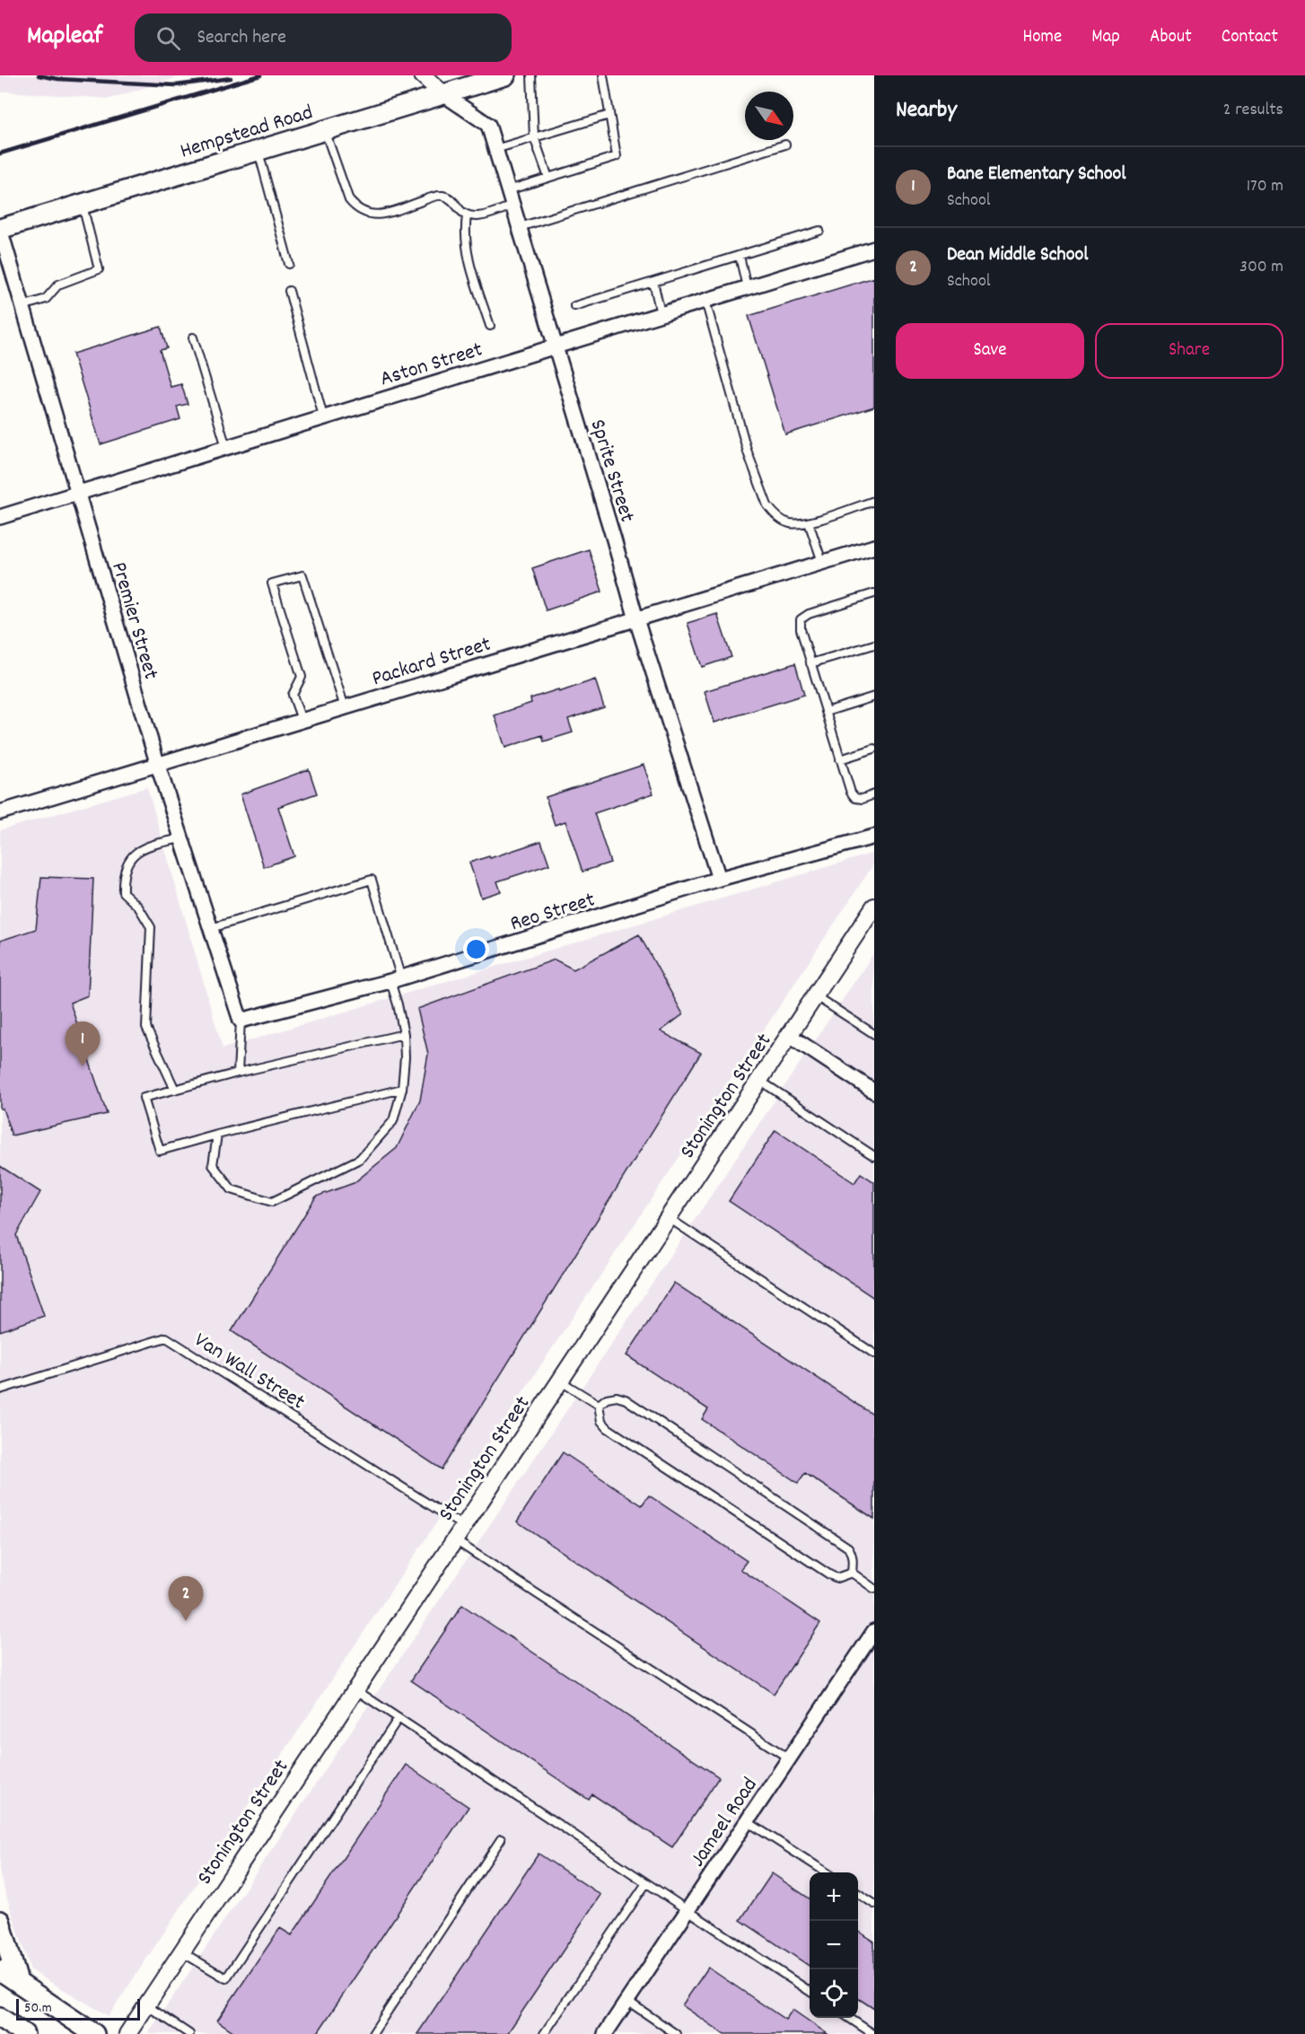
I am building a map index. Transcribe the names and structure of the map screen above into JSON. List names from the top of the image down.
{
  "streets": {
    "main road": ["Hempstead Road"],
    "street": [
      "Aston Street",
      "Sprite Street",
      "Premier Street",
      "Packard Street",
      "Reo Street",
      "Stonington Street",
      "Jameel Road"
    ],
    "lane": ["Van Wall Street"]
  },
  "crossings": [
    ["Hempstead Road", "Sprite Street"],
    ["Hempstead Road", "Premier Street"],
    ["Aston Street", "Sprite Street"],
    ["Aston Street", "Premier Street"],
    ["Sprite Street", "Packard Street"],
    ["Sprite Street", "Reo Street"],
    ["Premier Street", "Packard Street"],
    ["Premier Street", "Reo Street"],
    ["Stonington Street", "Van Wall Street"],
    ["Van Wall Street", "Jameel Road"]
  ],
  "scale_bar": "50 m",
  "north": "bottom right",
  "page": {
    "header": "Mapleaf",
    "search": "Search here",
    "nav": [
      "Home",
      "Map",
      "About",
      "Contact"
    ],
    "heading": ["Nearby", "2 results"],
    "list": [
      {
        "mark": "1",
        "name": "Bane Elementary School",
        "note": "School",
        "value": "170 m"
      },
      {
        "mark": "2",
        "name": "Dean Middle School",
        "note": "School",
        "value": "300 m"
      }
    ],
    "buttons": ["Save", "Share"],
    "pins": ["1", "2"],
    "map_buttons": ["+", "−"],
    "scale": "50 m"
  }
}
